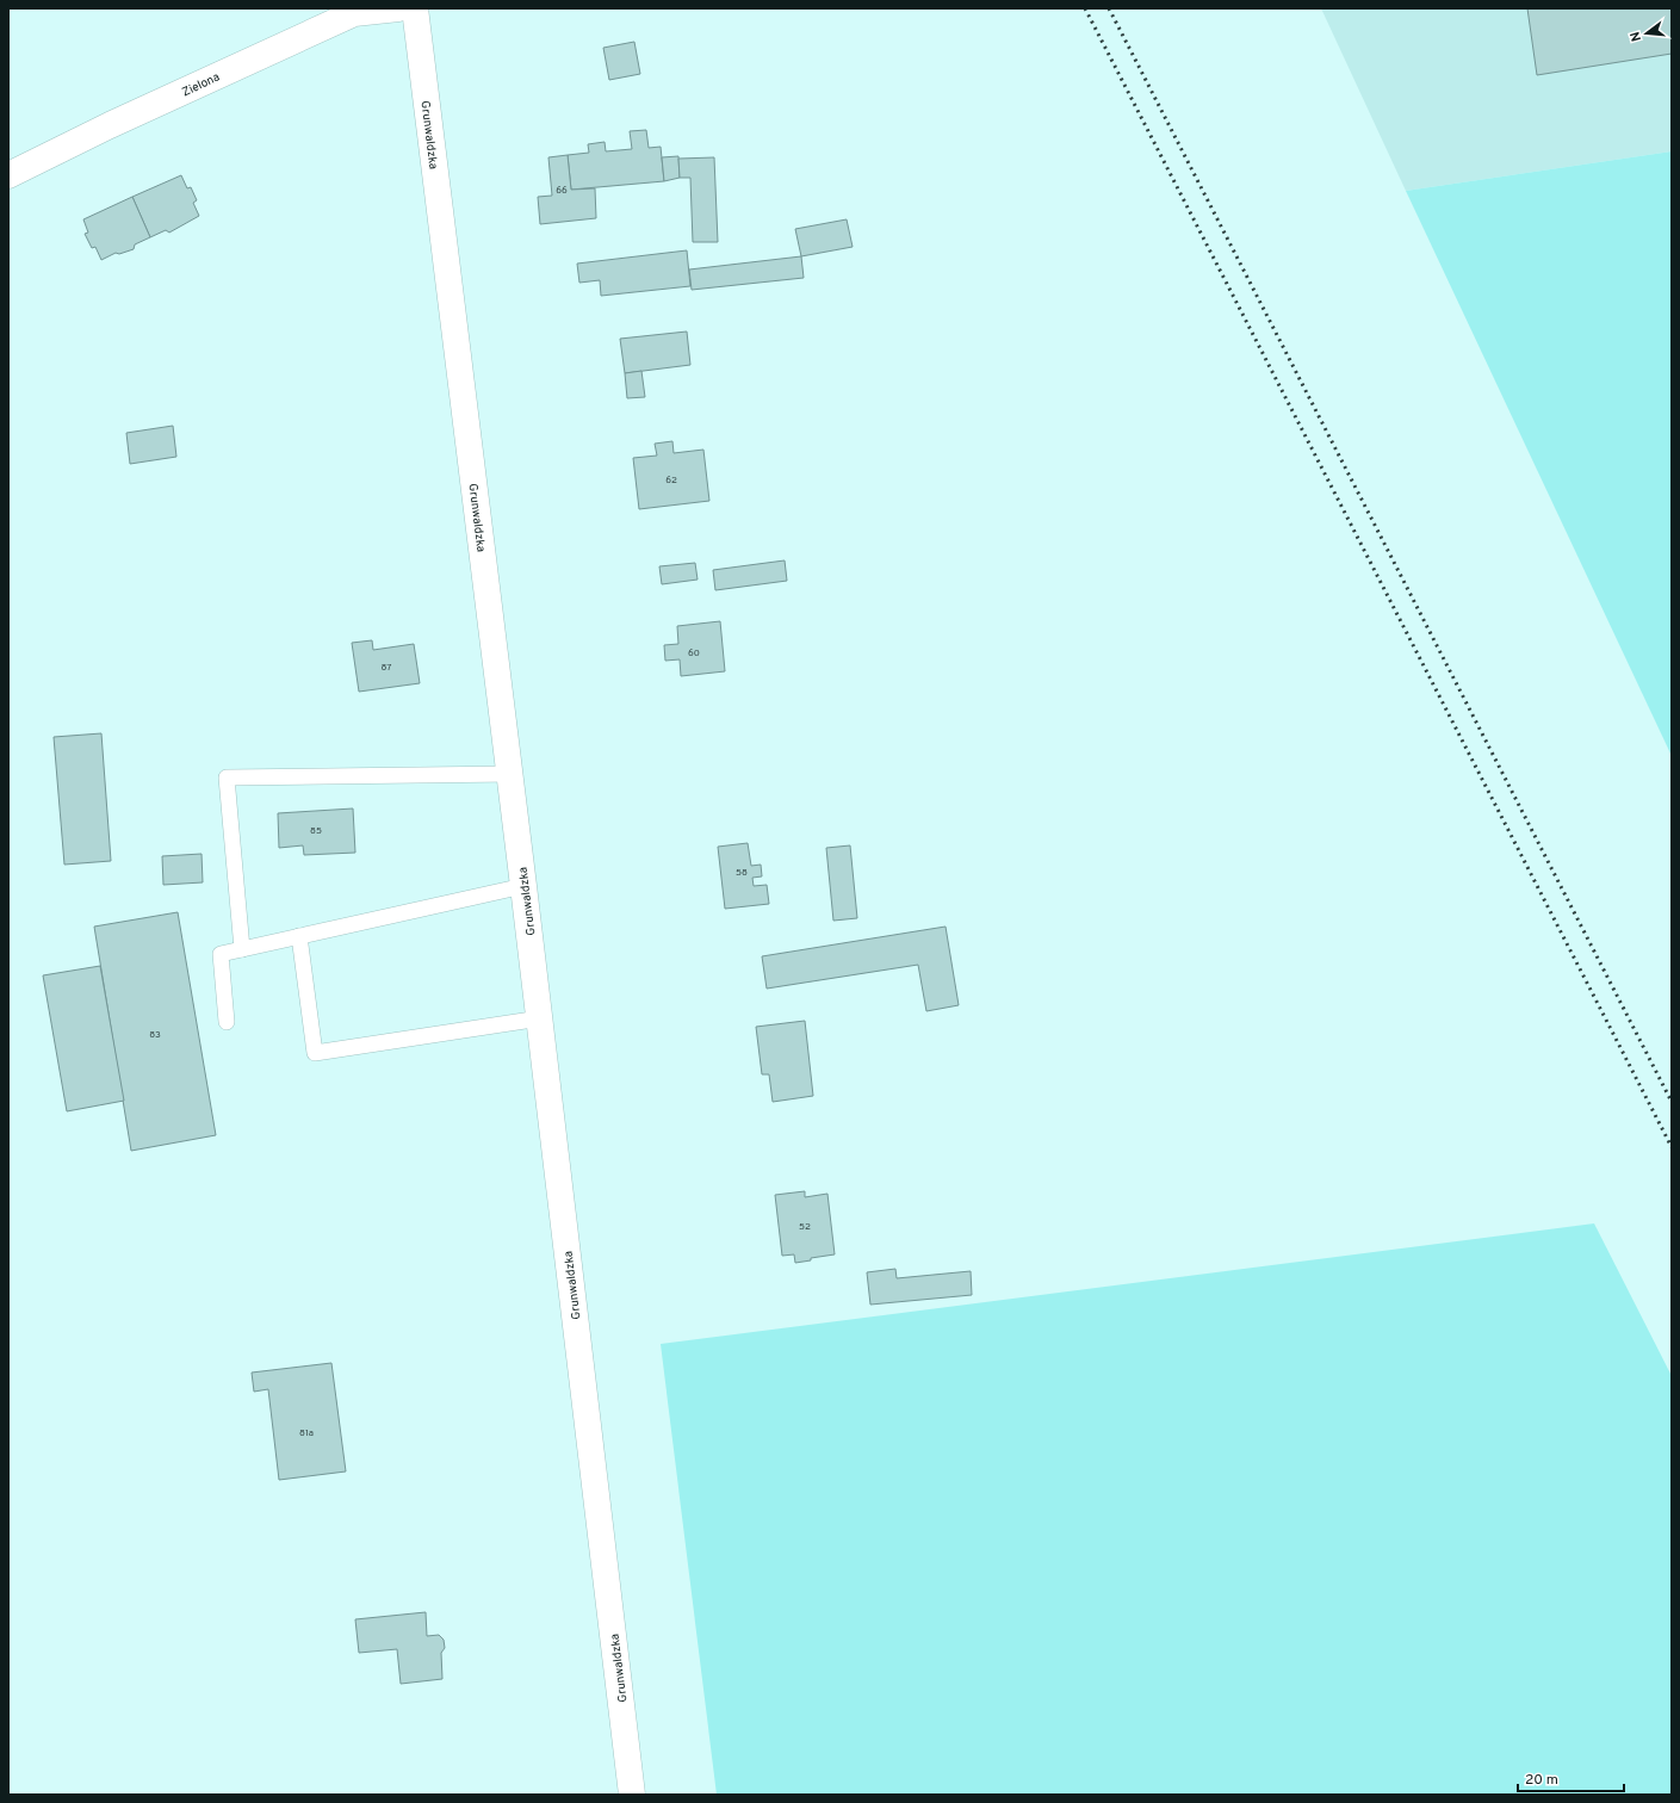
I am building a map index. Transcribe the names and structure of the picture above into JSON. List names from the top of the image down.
{
  "streets": {
    "street": ["Zielona", "Grunwaldzka"]
  },
  "house_numbers": [
    "66",
    "62",
    "60",
    "87",
    "85",
    "58",
    "83",
    "52",
    "81a"
  ],
  "scale_bar": "20 m",
  "north": "left"
}
